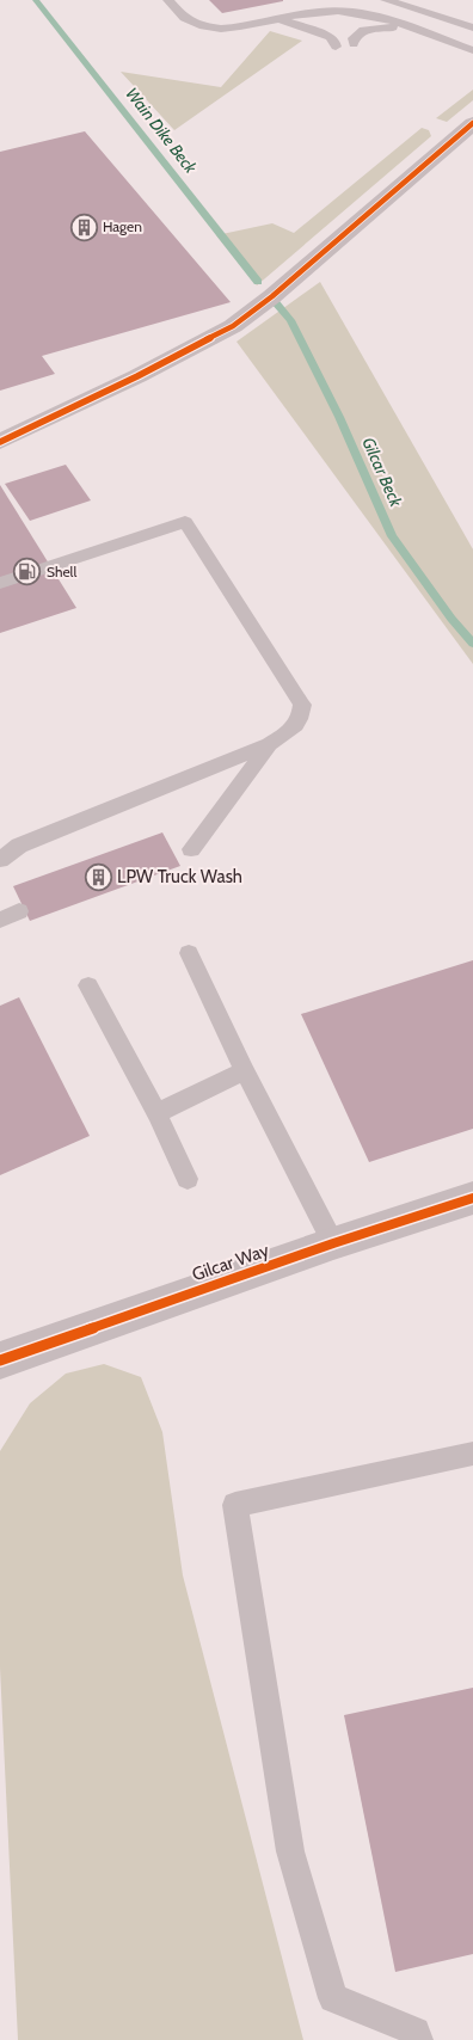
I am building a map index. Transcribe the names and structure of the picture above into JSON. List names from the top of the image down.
{
  "streets": {
    "street": ["Gilcar Way"]
  },
  "water": ["Wain Dike Beck", "Gilcar Beck"],
  "places": {
    "building": ["Hagen", "LPW Truck Wash"],
    "fuel station": ["Shell"]
  }
}
